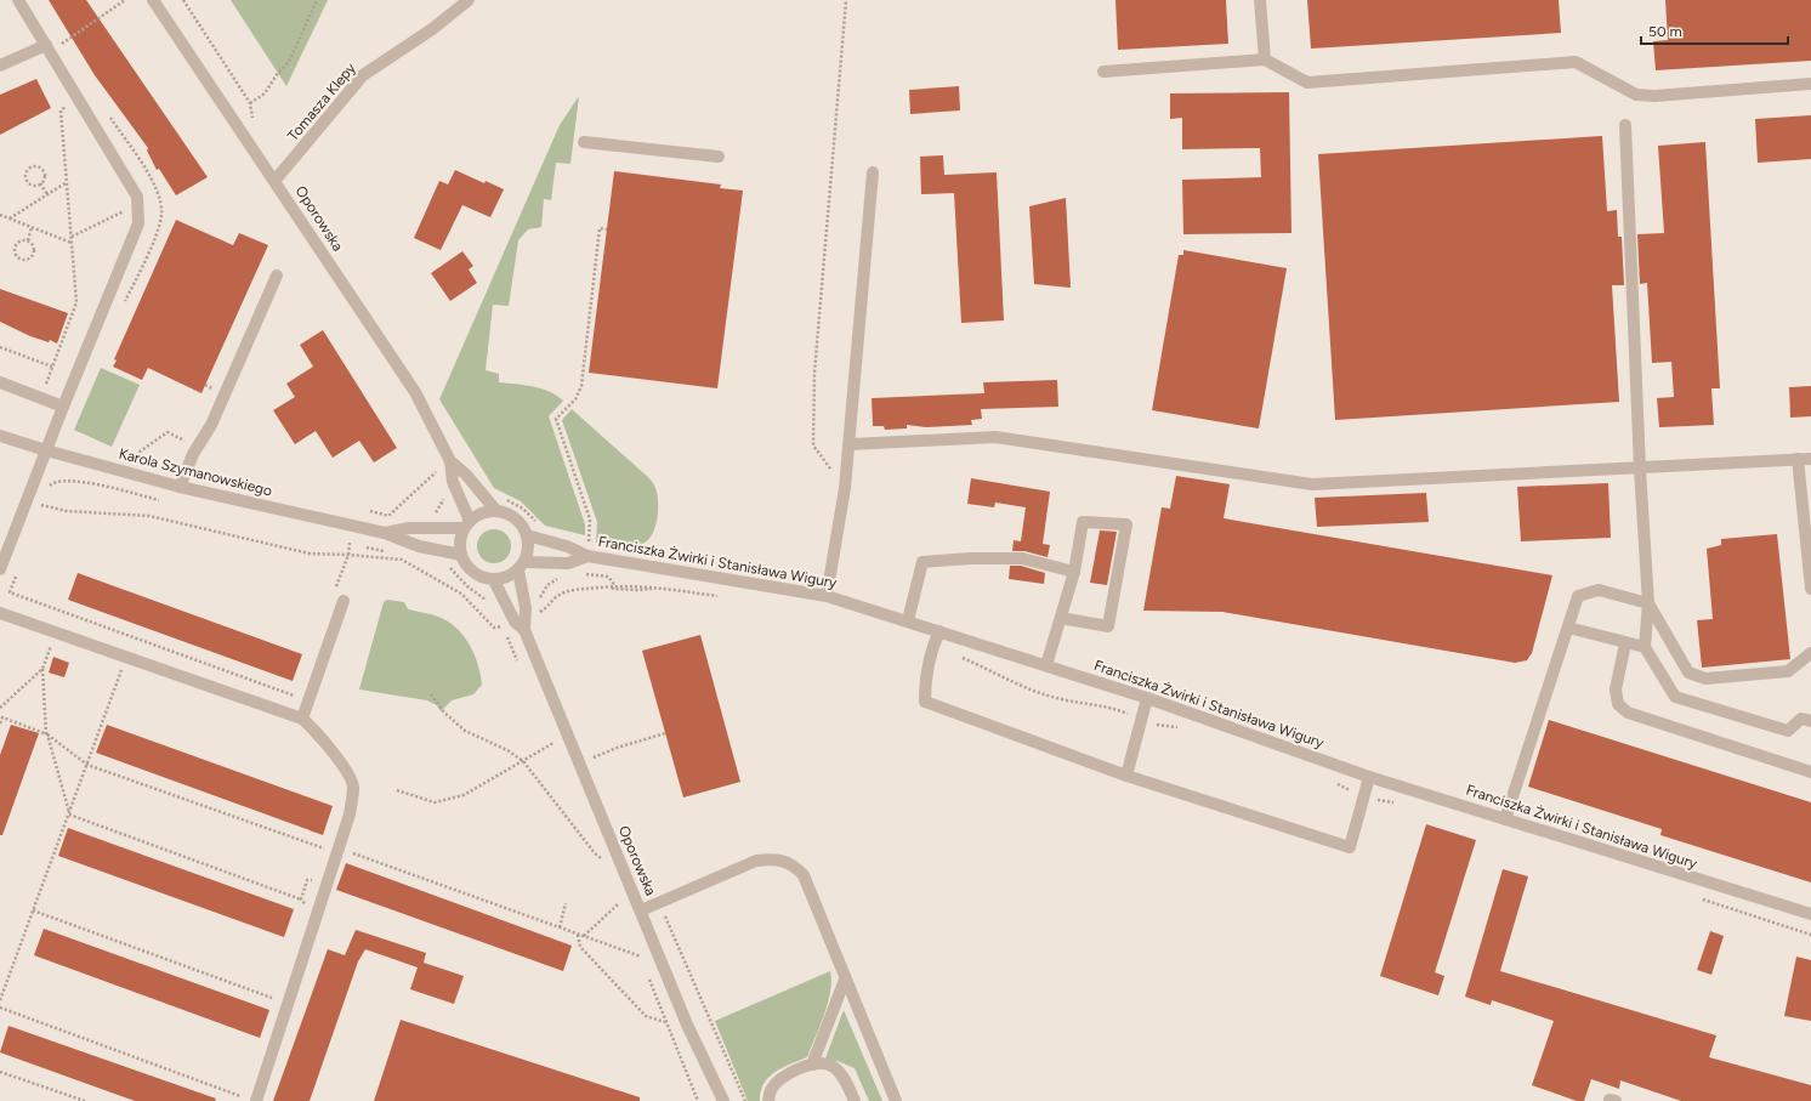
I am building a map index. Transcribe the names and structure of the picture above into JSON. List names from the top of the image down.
{
  "streets": {
    "street": [
      "Tomasza Klepy",
      "Oporowska",
      "Karola Szymanowskiego",
      "Franciszka Żwirki i Stanisława Wigury"
    ]
  },
  "crossings": [
    ["Tomasza Klepy", "Oporowska"],
    ["Oporowska", "Karola Szymanowskiego"],
    ["Oporowska", "Franciszka Żwirki i Stanisława Wigury"],
    ["Karola Szymanowskiego", "Franciszka Żwirki i Stanisława Wigury"]
  ],
  "scale_bar": "50 m"
}
